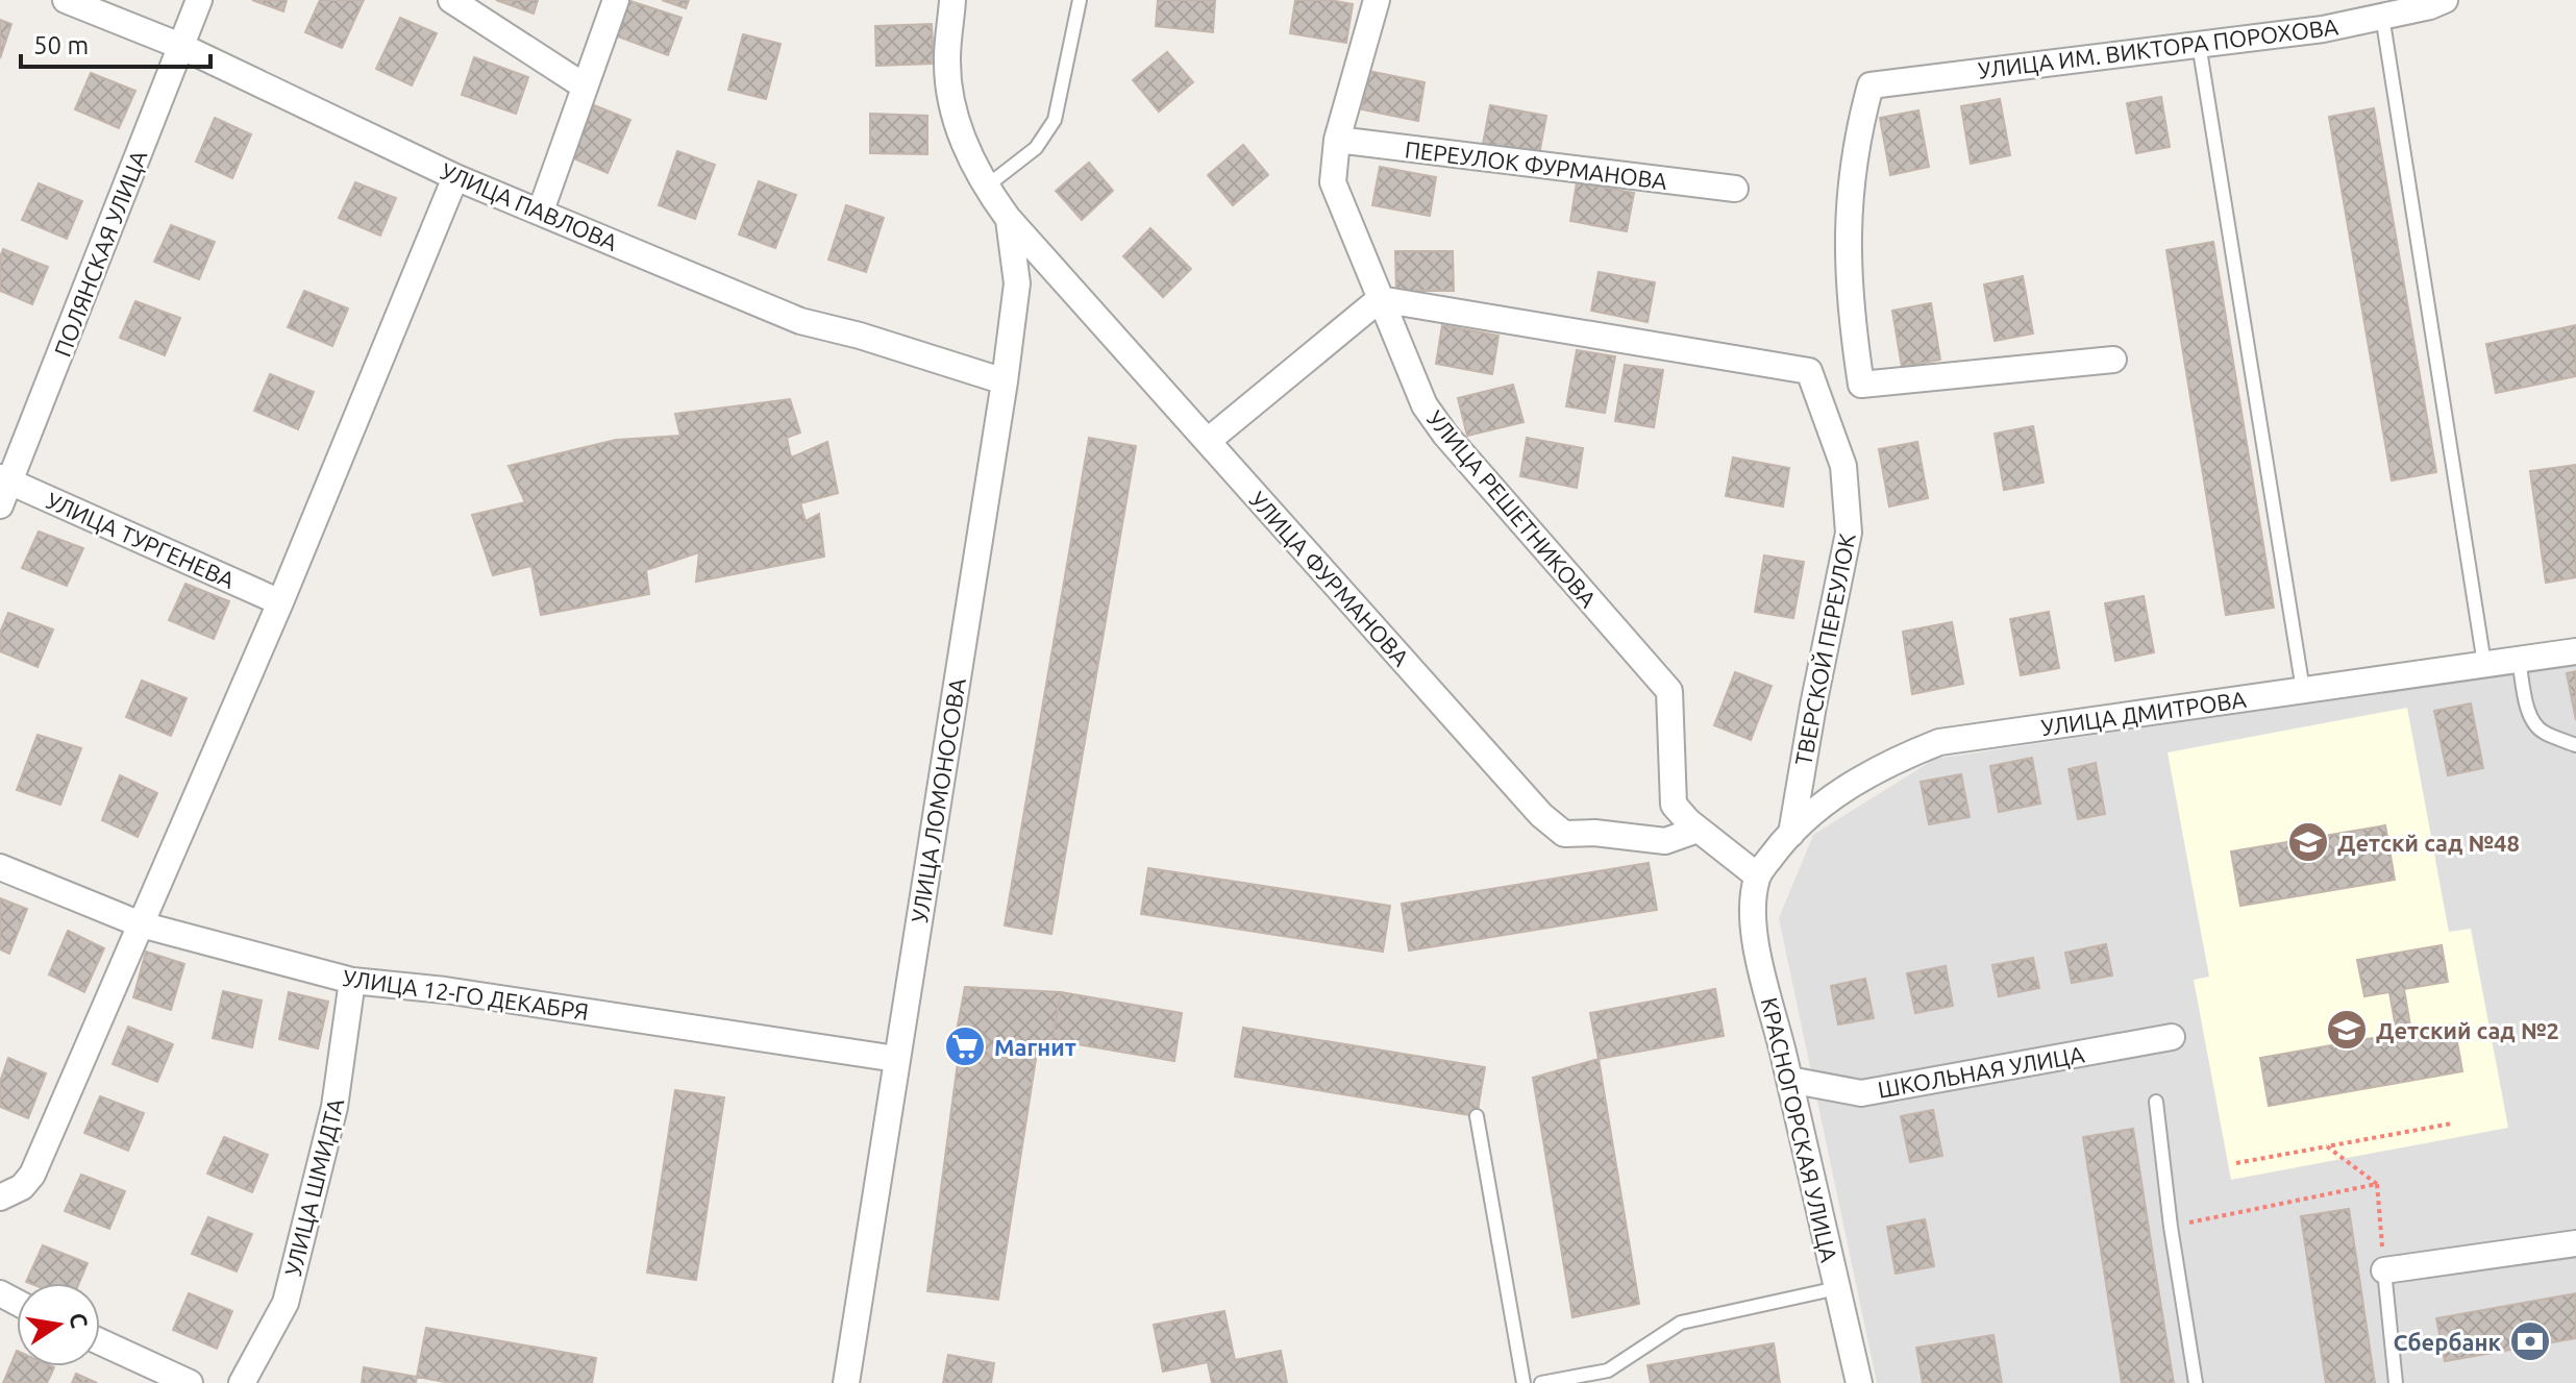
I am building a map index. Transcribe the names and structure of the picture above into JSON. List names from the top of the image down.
{
  "streets": {
    "street": [
      "УЛИЦА ИМ. ВИКТОРА ПОРОХОВА",
      "ПЕРЕУЛОК ФУРМАНОВА",
      "УЛИЦА ПАВЛОВА",
      "ПОЛЯНСКАЯ УЛИЦА",
      "УЛИЦА РЕШЕТНИКОВА",
      "УЛИЦА ТУРГЕНЕВА",
      "УЛИЦА ФУРМАНОВА",
      "ТВЕРСКОЙ ПЕРЕУЛОК",
      "УЛИЦА ДМИТРОВА",
      "УЛИЦА ЛОМОНОСОВА",
      "УЛИЦА 12-ГО ДЕКАБРЯ",
      "ШКОЛЬНАЯ УЛИЦА",
      "КРАСНОГОРСКАЯ УЛИЦА",
      "УЛИЦА ШМИДТА"
    ]
  },
  "crossings": [
    ["ПЕРЕУЛОК ФУРМАНОВА", "УЛИЦА РЕШЕТНИКОВА"],
    ["УЛИЦА ПАВЛОВА", "ПОЛЯНСКАЯ УЛИЦА"],
    ["УЛИЦА ПАВЛОВА", "УЛИЦА ЛОМОНОСОВА"],
    ["ПОЛЯНСКАЯ УЛИЦА", "УЛИЦА ТУРГЕНЕВА"],
    ["УЛИЦА РЕШЕТНИКОВА", "УЛИЦА ФУРМАНОВА"],
    ["УЛИЦА РЕШЕТНИКОВА", "ТВЕРСКОЙ ПЕРЕУЛОК"],
    ["УЛИЦА РЕШЕТНИКОВА", "УЛИЦА ДМИТРОВА"],
    ["УЛИЦА РЕШЕТНИКОВА", "КРАСНОГОРСКАЯ УЛИЦА"],
    ["УЛИЦА ФУРМАНОВА", "УЛИЦА ЛОМОНОСОВА"],
    ["ТВЕРСКОЙ ПЕРЕУЛОК", "УЛИЦА ДМИТРОВА"],
    ["УЛИЦА ДМИТРОВА", "КРАСНОГОРСКАЯ УЛИЦА"],
    ["УЛИЦА ЛОМОНОСОВА", "УЛИЦА 12-ГО ДЕКАБРЯ"],
    ["УЛИЦА 12-ГО ДЕКАБРЯ", "УЛИЦА ШМИДТА"],
    ["ШКОЛЬНАЯ УЛИЦА", "КРАСНОГОРСКАЯ УЛИЦА"]
  ],
  "places": {
    "school or university": ["Детскй сад №48", "Детский сад №2"],
    "supermarket": ["Магнит"],
    "bank": ["Сбербанк"]
  },
  "scale_bar": "50 m",
  "north": "right"
}
